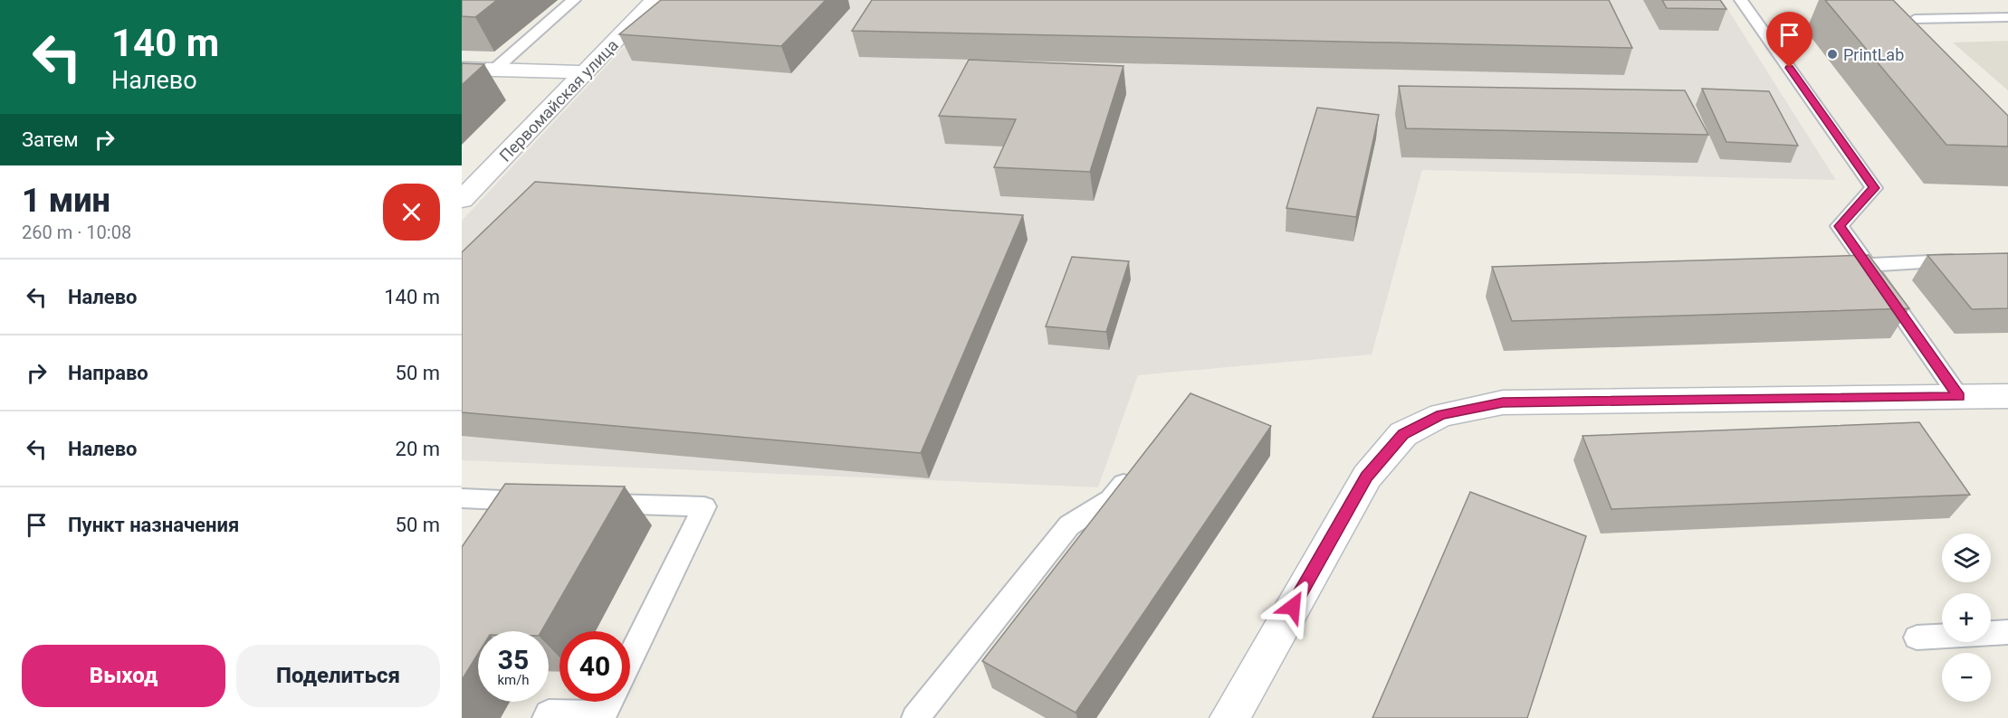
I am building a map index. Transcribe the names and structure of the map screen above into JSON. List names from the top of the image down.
{
  "streets": {
    "street": ["Первомайская улица"]
  },
  "places": ["PrintLab"],
  "page": {
    "turn": ["140 m", "Налево"],
    "then": "Затем",
    "heading": ["1 мин", "260 m · 10:08"],
    "list": [
      {
        "name": "Налево",
        "value": "140 m"
      },
      {
        "name": "Направо",
        "value": "50 m"
      },
      {
        "name": "Налево",
        "value": "20 m"
      },
      {
        "name": "Пункт назначения",
        "value": "50 m"
      }
    ],
    "map_buttons": ["+", "−"],
    "speed": "35 km/h",
    "limit": "40",
    "buttons": ["Выход", "Поделиться"]
  }
}
